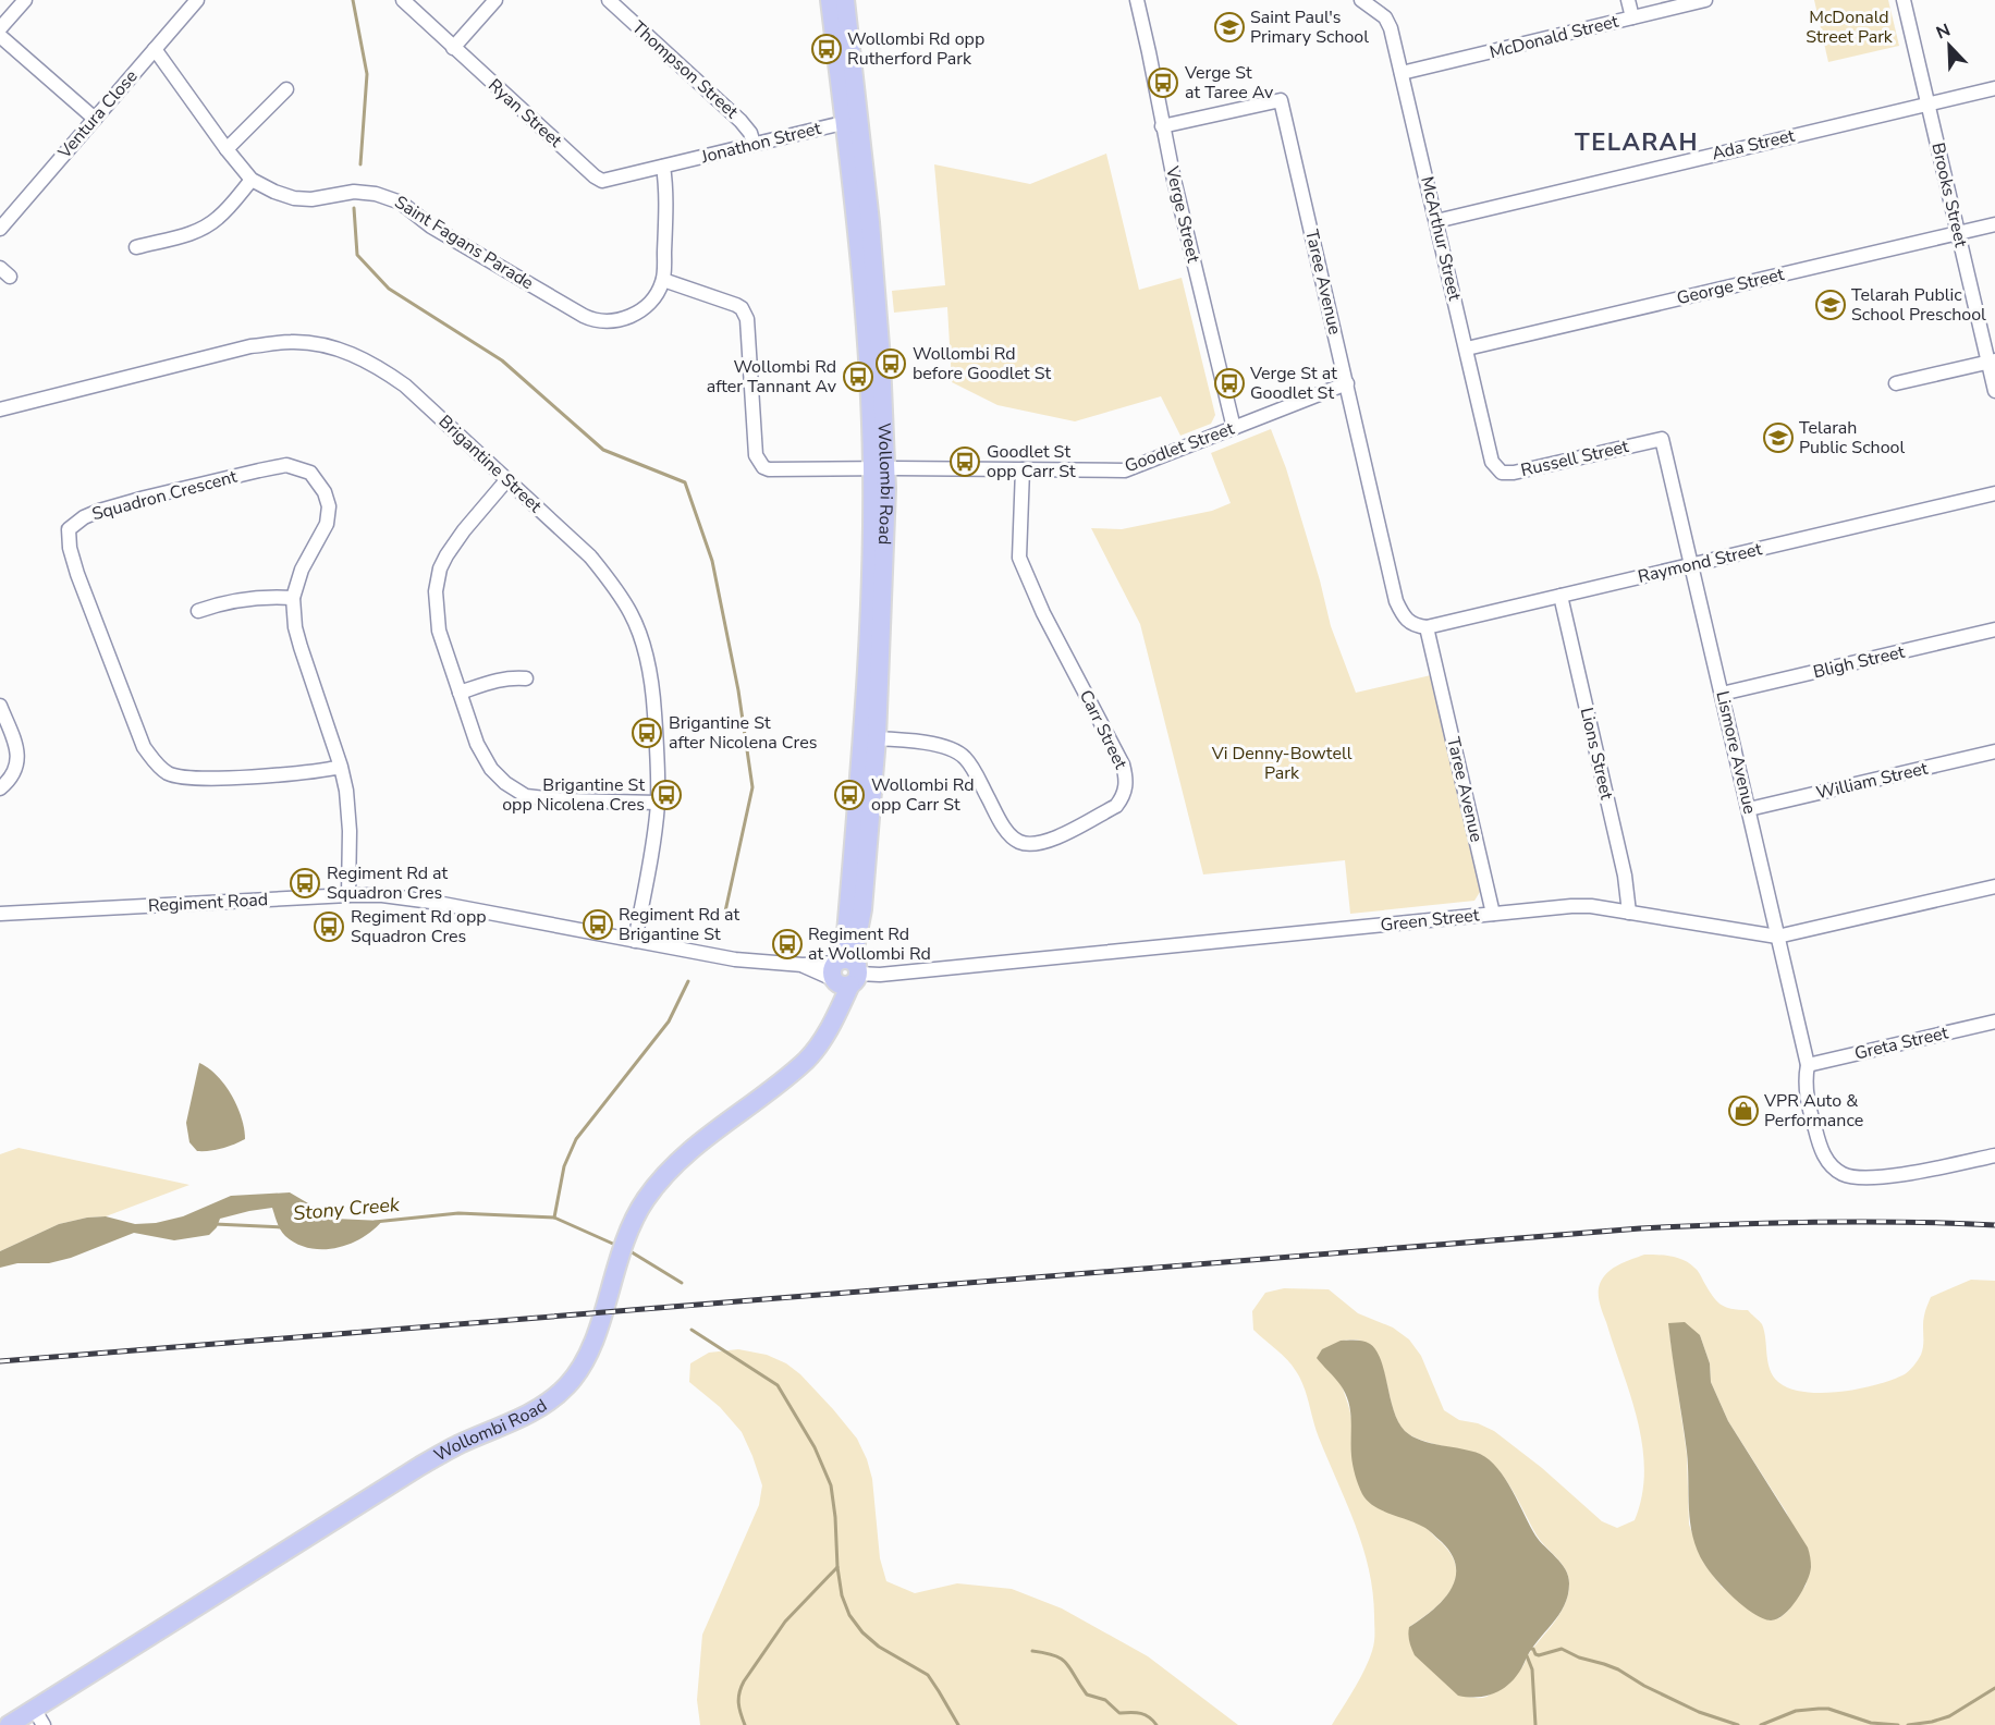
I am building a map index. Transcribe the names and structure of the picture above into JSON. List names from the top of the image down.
{
  "streets": {
    "main road": ["Wollombi Road"],
    "street": [
      "McDonald Street",
      "Thompson Street",
      "Ryan Street",
      "Ventura Close",
      "Jonathon Street",
      "Ada Street",
      "Brooks Street",
      "Verge Street",
      "McArthur Street",
      "Saint Fagans Parade",
      "Taree Avenue",
      "George Street",
      "Goodlet Street",
      "Russell Street",
      "Brigantine Street",
      "Squadron Crescent",
      "Raymond Street",
      "Bligh Street",
      "Carr Street",
      "Lismore Avenue",
      "Lions Street",
      "William Street",
      "Regiment Road",
      "Green Street",
      "Greta Street"
    ]
  },
  "crossings": [
    ["McDonald Street", "McArthur Street"],
    ["Thompson Street", "Jonathon Street"],
    ["Ryan Street", "Jonathon Street"],
    ["Ventura Close", "Saint Fagans Parade"],
    ["Jonathon Street", "Wollombi Road"],
    ["Ada Street", "Brooks Street"],
    ["Ada Street", "McArthur Street"],
    ["Brooks Street", "George Street"],
    ["Verge Street", "Taree Avenue"],
    ["Verge Street", "Goodlet Street"],
    ["McArthur Street", "George Street"],
    ["McArthur Street", "Russell Street"],
    ["Saint Fagans Parade", "Goodlet Street"],
    ["Taree Avenue", "Goodlet Street"],
    ["Taree Avenue", "Raymond Street"],
    ["Taree Avenue", "Green Street"],
    ["Goodlet Street", "Wollombi Road"],
    ["Goodlet Street", "Carr Street"],
    ["Russell Street", "Lismore Avenue"],
    ["Brigantine Street", "Regiment Road"],
    ["Wollombi Road", "Carr Street"],
    ["Wollombi Road", "Regiment Road"],
    ["Wollombi Road", "Green Street"],
    ["Squadron Crescent", "Regiment Road"],
    ["Raymond Street", "Lismore Avenue"],
    ["Raymond Street", "Lions Street"],
    ["Bligh Street", "Lismore Avenue"],
    ["Lismore Avenue", "William Street"],
    ["Lismore Avenue", "Green Street"],
    ["Lismore Avenue", "Greta Street"],
    ["Lions Street", "Green Street"],
    ["Regiment Road", "Green Street"]
  ],
  "districts": ["TELARAH"],
  "water": ["Stony Creek"],
  "parks": ["McDonald Street Park", "Vi Denny-Bowtell Park"],
  "places": {
    "school or university": ["Saint Paul's Primary School", "Telarah Public School Preschool", "Telarah Public School"],
    "bus stop": [
      "Wollombi Rd opp Rutherford Park",
      "Verge St at Taree Av",
      "Wollombi Rd before Goodlet St",
      "Wollombi Rd after Tannant Av",
      "Verge St at Goodlet St",
      "Goodlet St opp Carr St",
      "Brigantine St after Nicolena Cres",
      "Brigantine St opp Nicolena Cres",
      "Wollombi Rd opp Carr St",
      "Regiment Rd at Squadron Cres",
      "Regiment Rd at Brigantine St",
      "Regiment Rd opp Squadron Cres",
      "Regiment Rd at Wollombi Rd"
    ],
    "shop": ["VPR Auto & Performance"]
  },
  "north": "top left"
}
